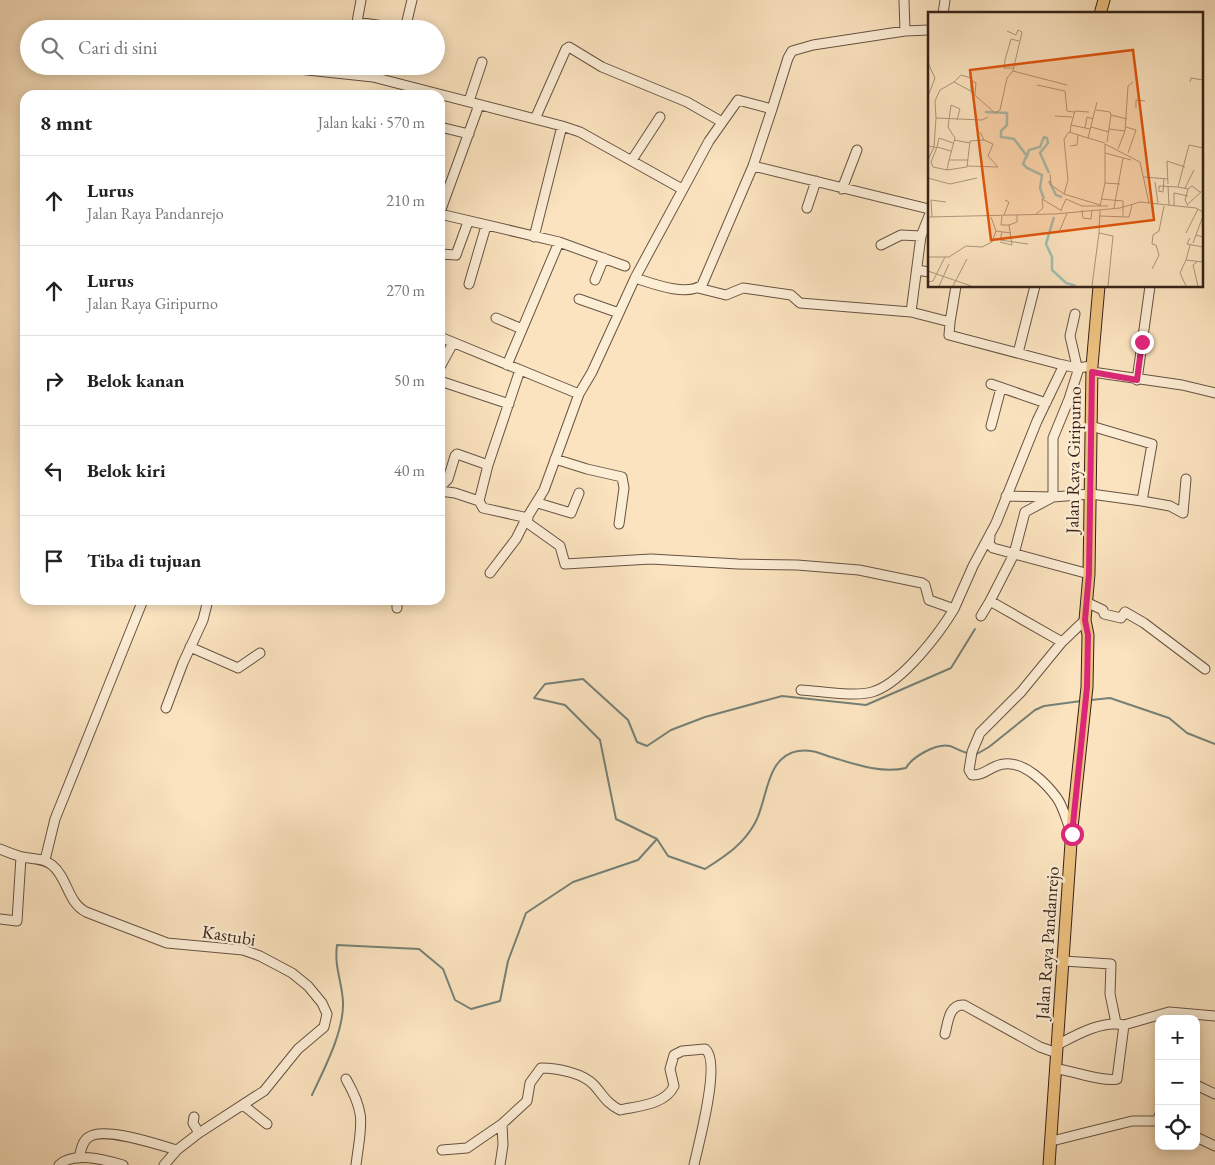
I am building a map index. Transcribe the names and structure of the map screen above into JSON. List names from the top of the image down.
{
  "streets": {
    "main road": ["Jalan Raya Giripurno", "Jalan Raya Pandanrejo"],
    "street": ["Kastubi"]
  },
  "crossings": [
    ["Jalan Raya Giripurno", "Jalan Raya Pandanrejo"]
  ],
  "page": {
    "search": "Cari di sini",
    "heading": ["8 mnt", "Jalan kaki · 570 m"],
    "list": [
      ["Lurus", "Jalan Raya Pandanrejo", "210 m"],
      ["Lurus", "Jalan Raya Giripurno", "270 m"],
      ["Belok kanan", "50 m"],
      ["Belok kiri", "40 m"],
      "Tiba di tujuan"
    ],
    "map_buttons": ["+", "−"]
  }
}
